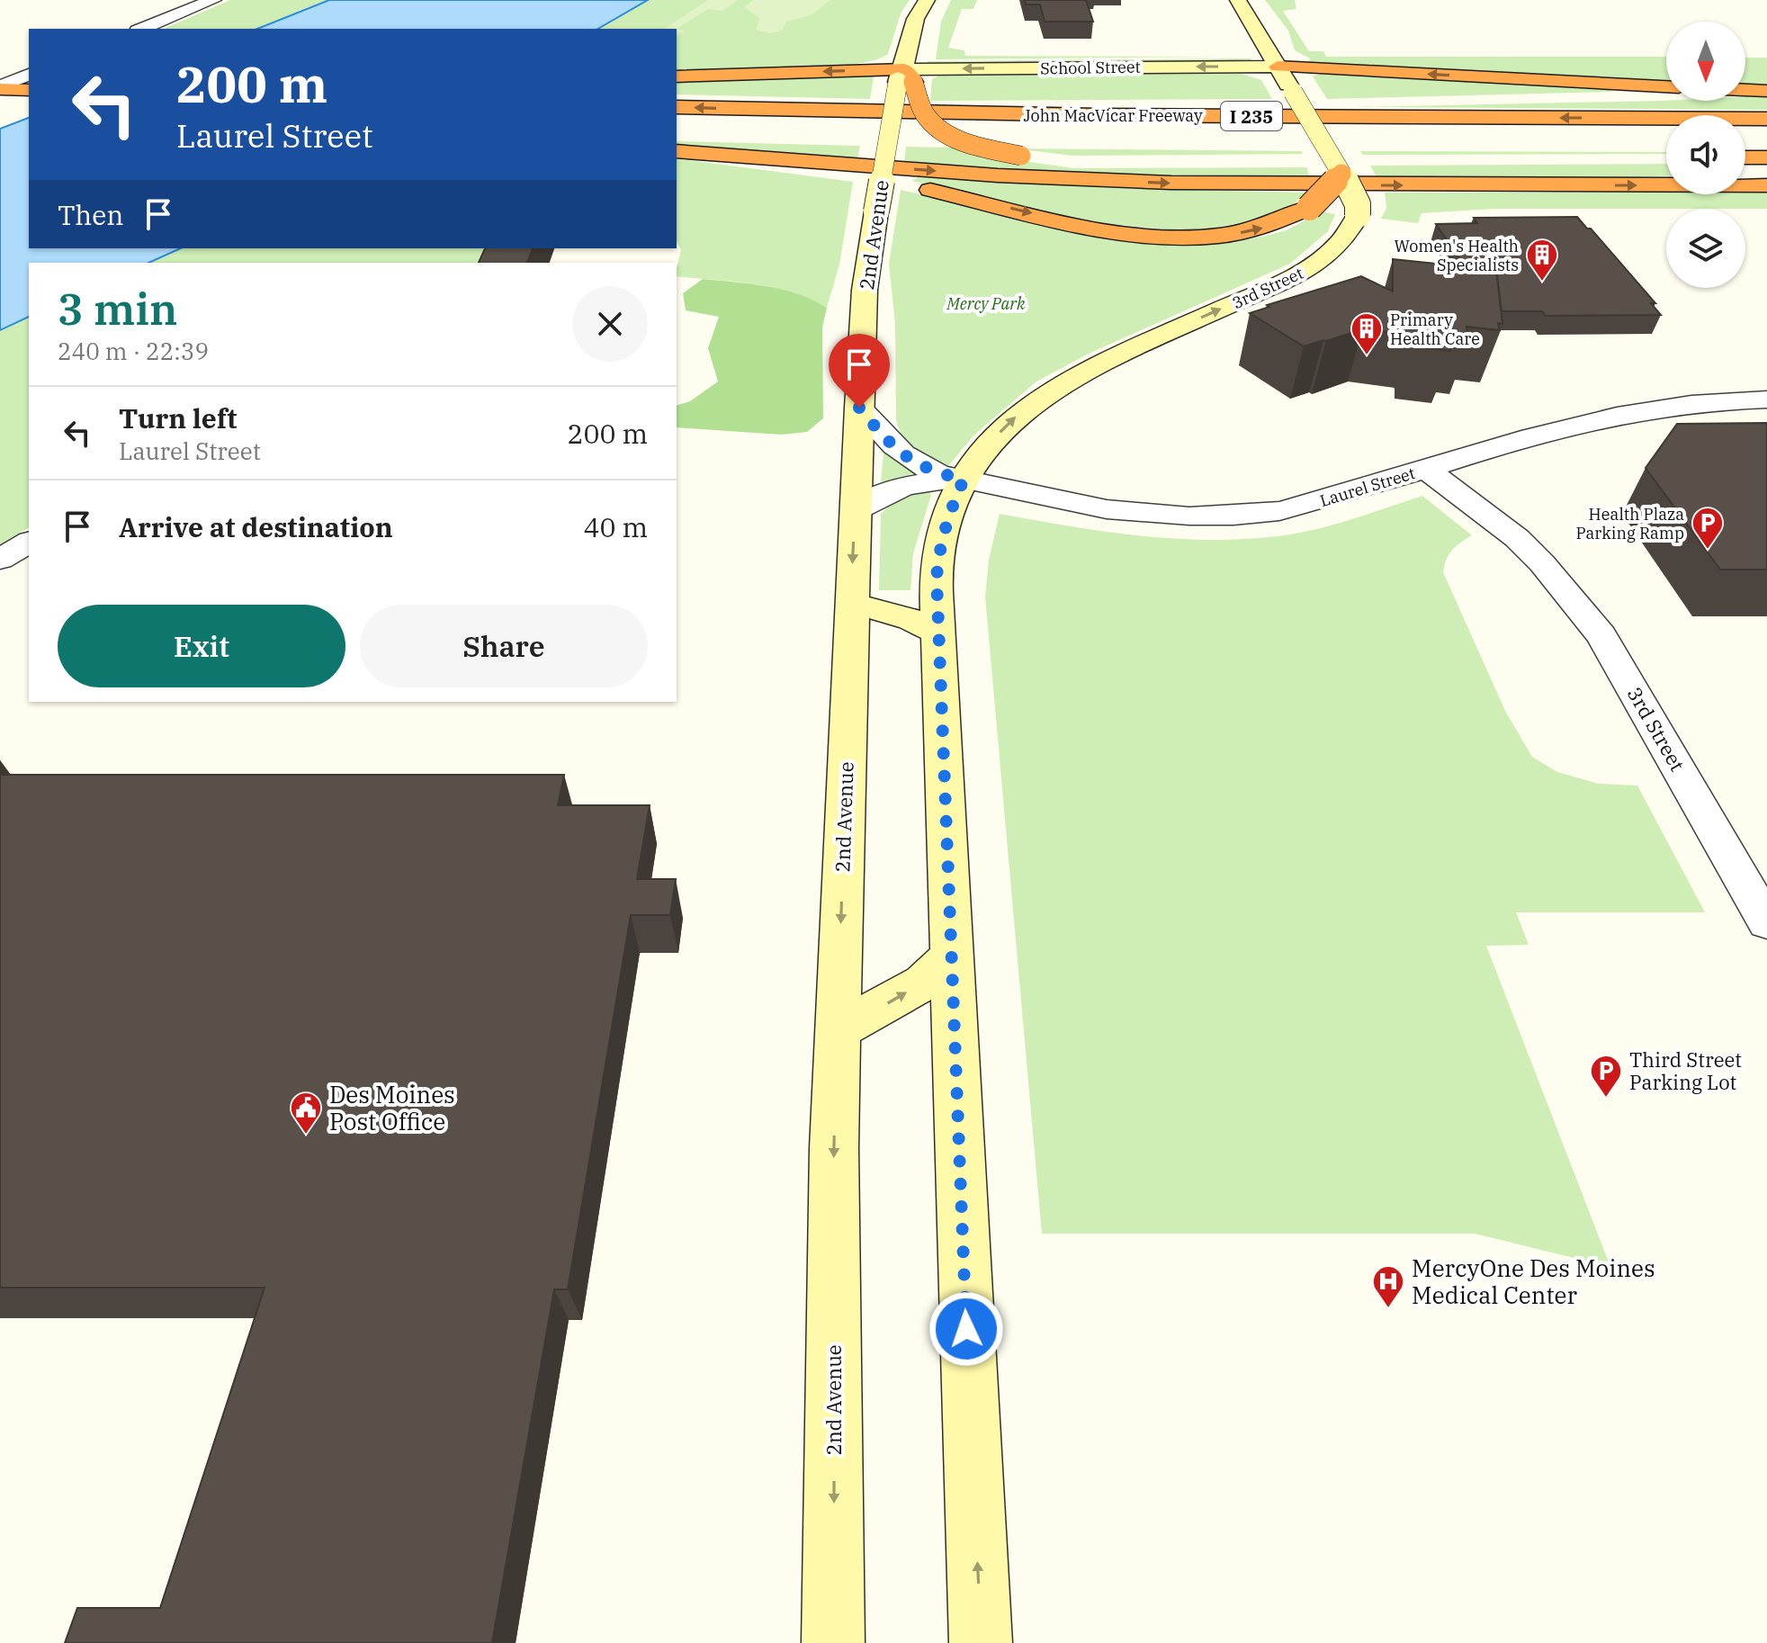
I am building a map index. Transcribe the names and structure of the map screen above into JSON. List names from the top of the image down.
{
  "streets": {
    "highway": ["John MacVicar Freeway", "I 235"],
    "main road": ["School Street", "2nd Avenue", "3rd Street"],
    "street": ["Laurel Street"]
  },
  "crossings": [
    ["School Street", "2nd Avenue"],
    ["School Street", "3rd Street"],
    ["2nd Avenue", "Laurel Street"],
    ["3rd Street", "Laurel Street"]
  ],
  "one_way": ["School Street", "3rd Street"],
  "parks": ["Mercy Park"],
  "places": {
    "building": ["Women's Health Specialists", "Primary Health Care"],
    "parking": ["Health Plaza Parking Ramp", "Third Street Parking Lot"],
    "public building": ["Des Moines Post Office"],
    "hospital": ["MercyOne Des Moines Medical Center"]
  },
  "north": "bottom",
  "page": {
    "turn": ["200 m", "Laurel Street"],
    "then": "Then",
    "heading": ["3 min", "240 m · 22:39"],
    "list": [
      {
        "name": "Turn left",
        "note": "Laurel Street",
        "value": "200 m"
      },
      {
        "name": "Arrive at destination",
        "value": "40 m"
      }
    ],
    "buttons": ["Exit", "Share"]
  }
}
